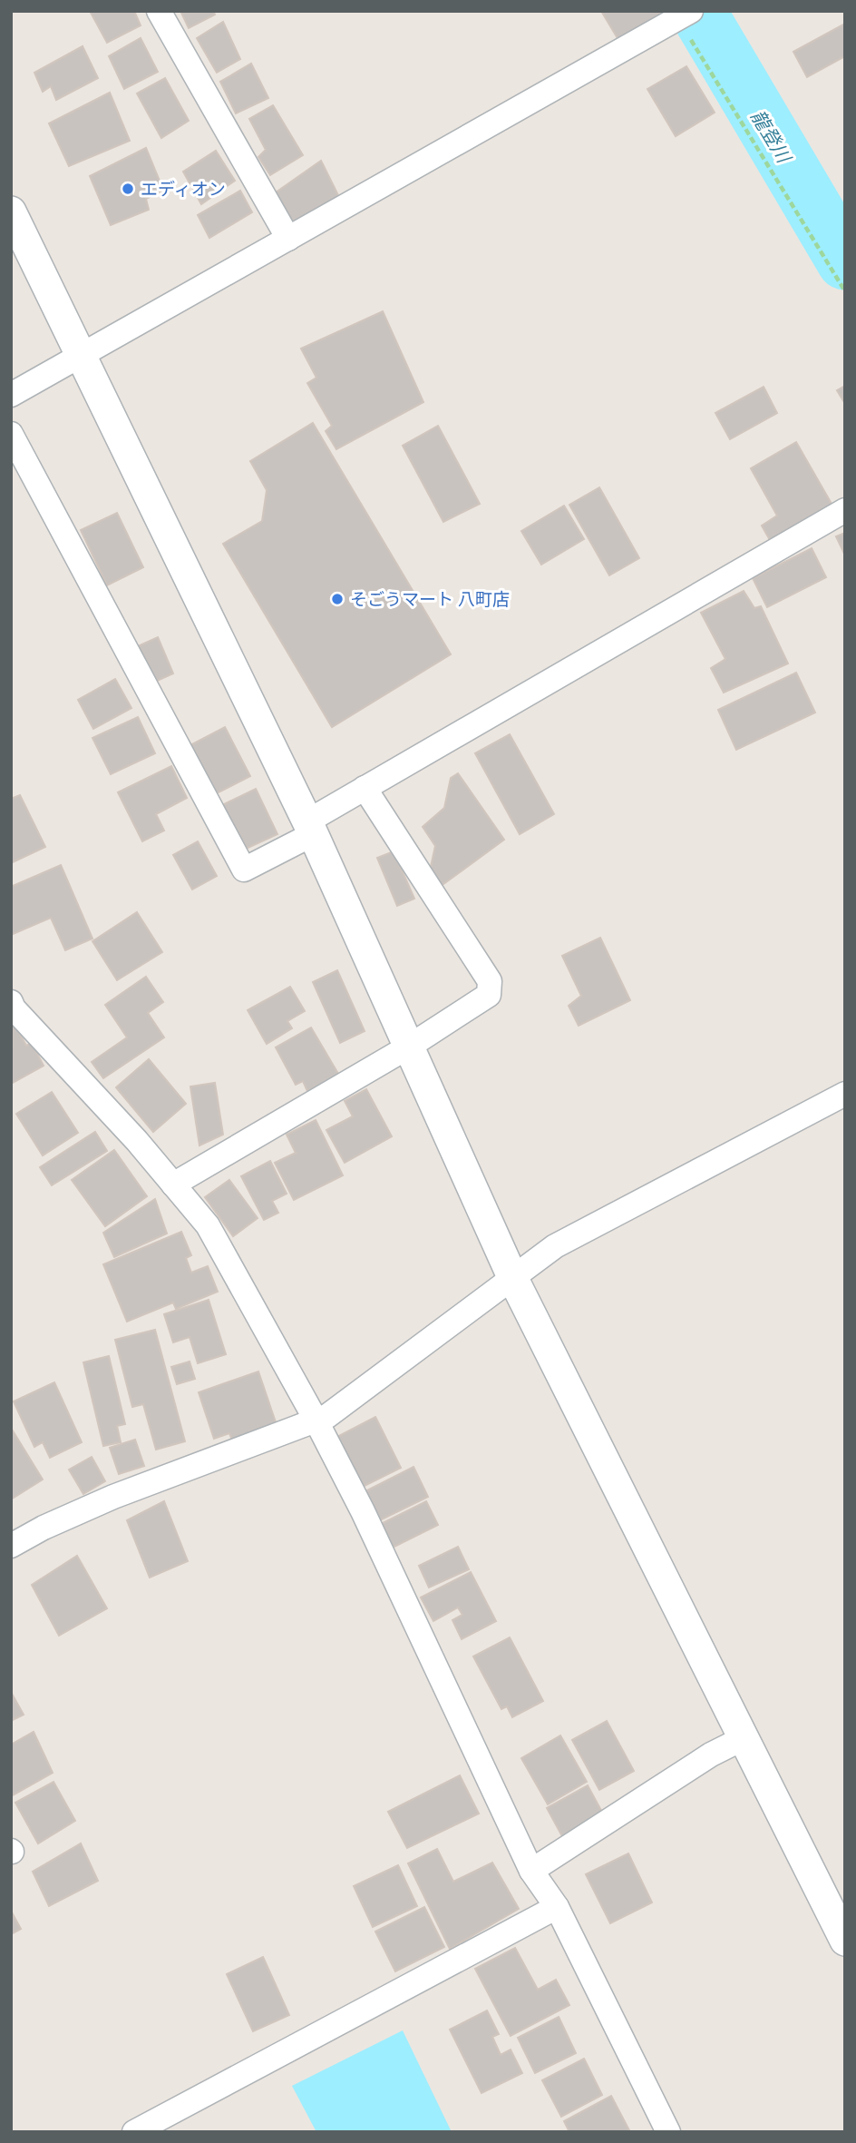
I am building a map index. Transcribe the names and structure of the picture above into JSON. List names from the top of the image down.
{
  "water": ["龍登川"],
  "places": ["エディオン", "そごうマート 八町店"]
}
